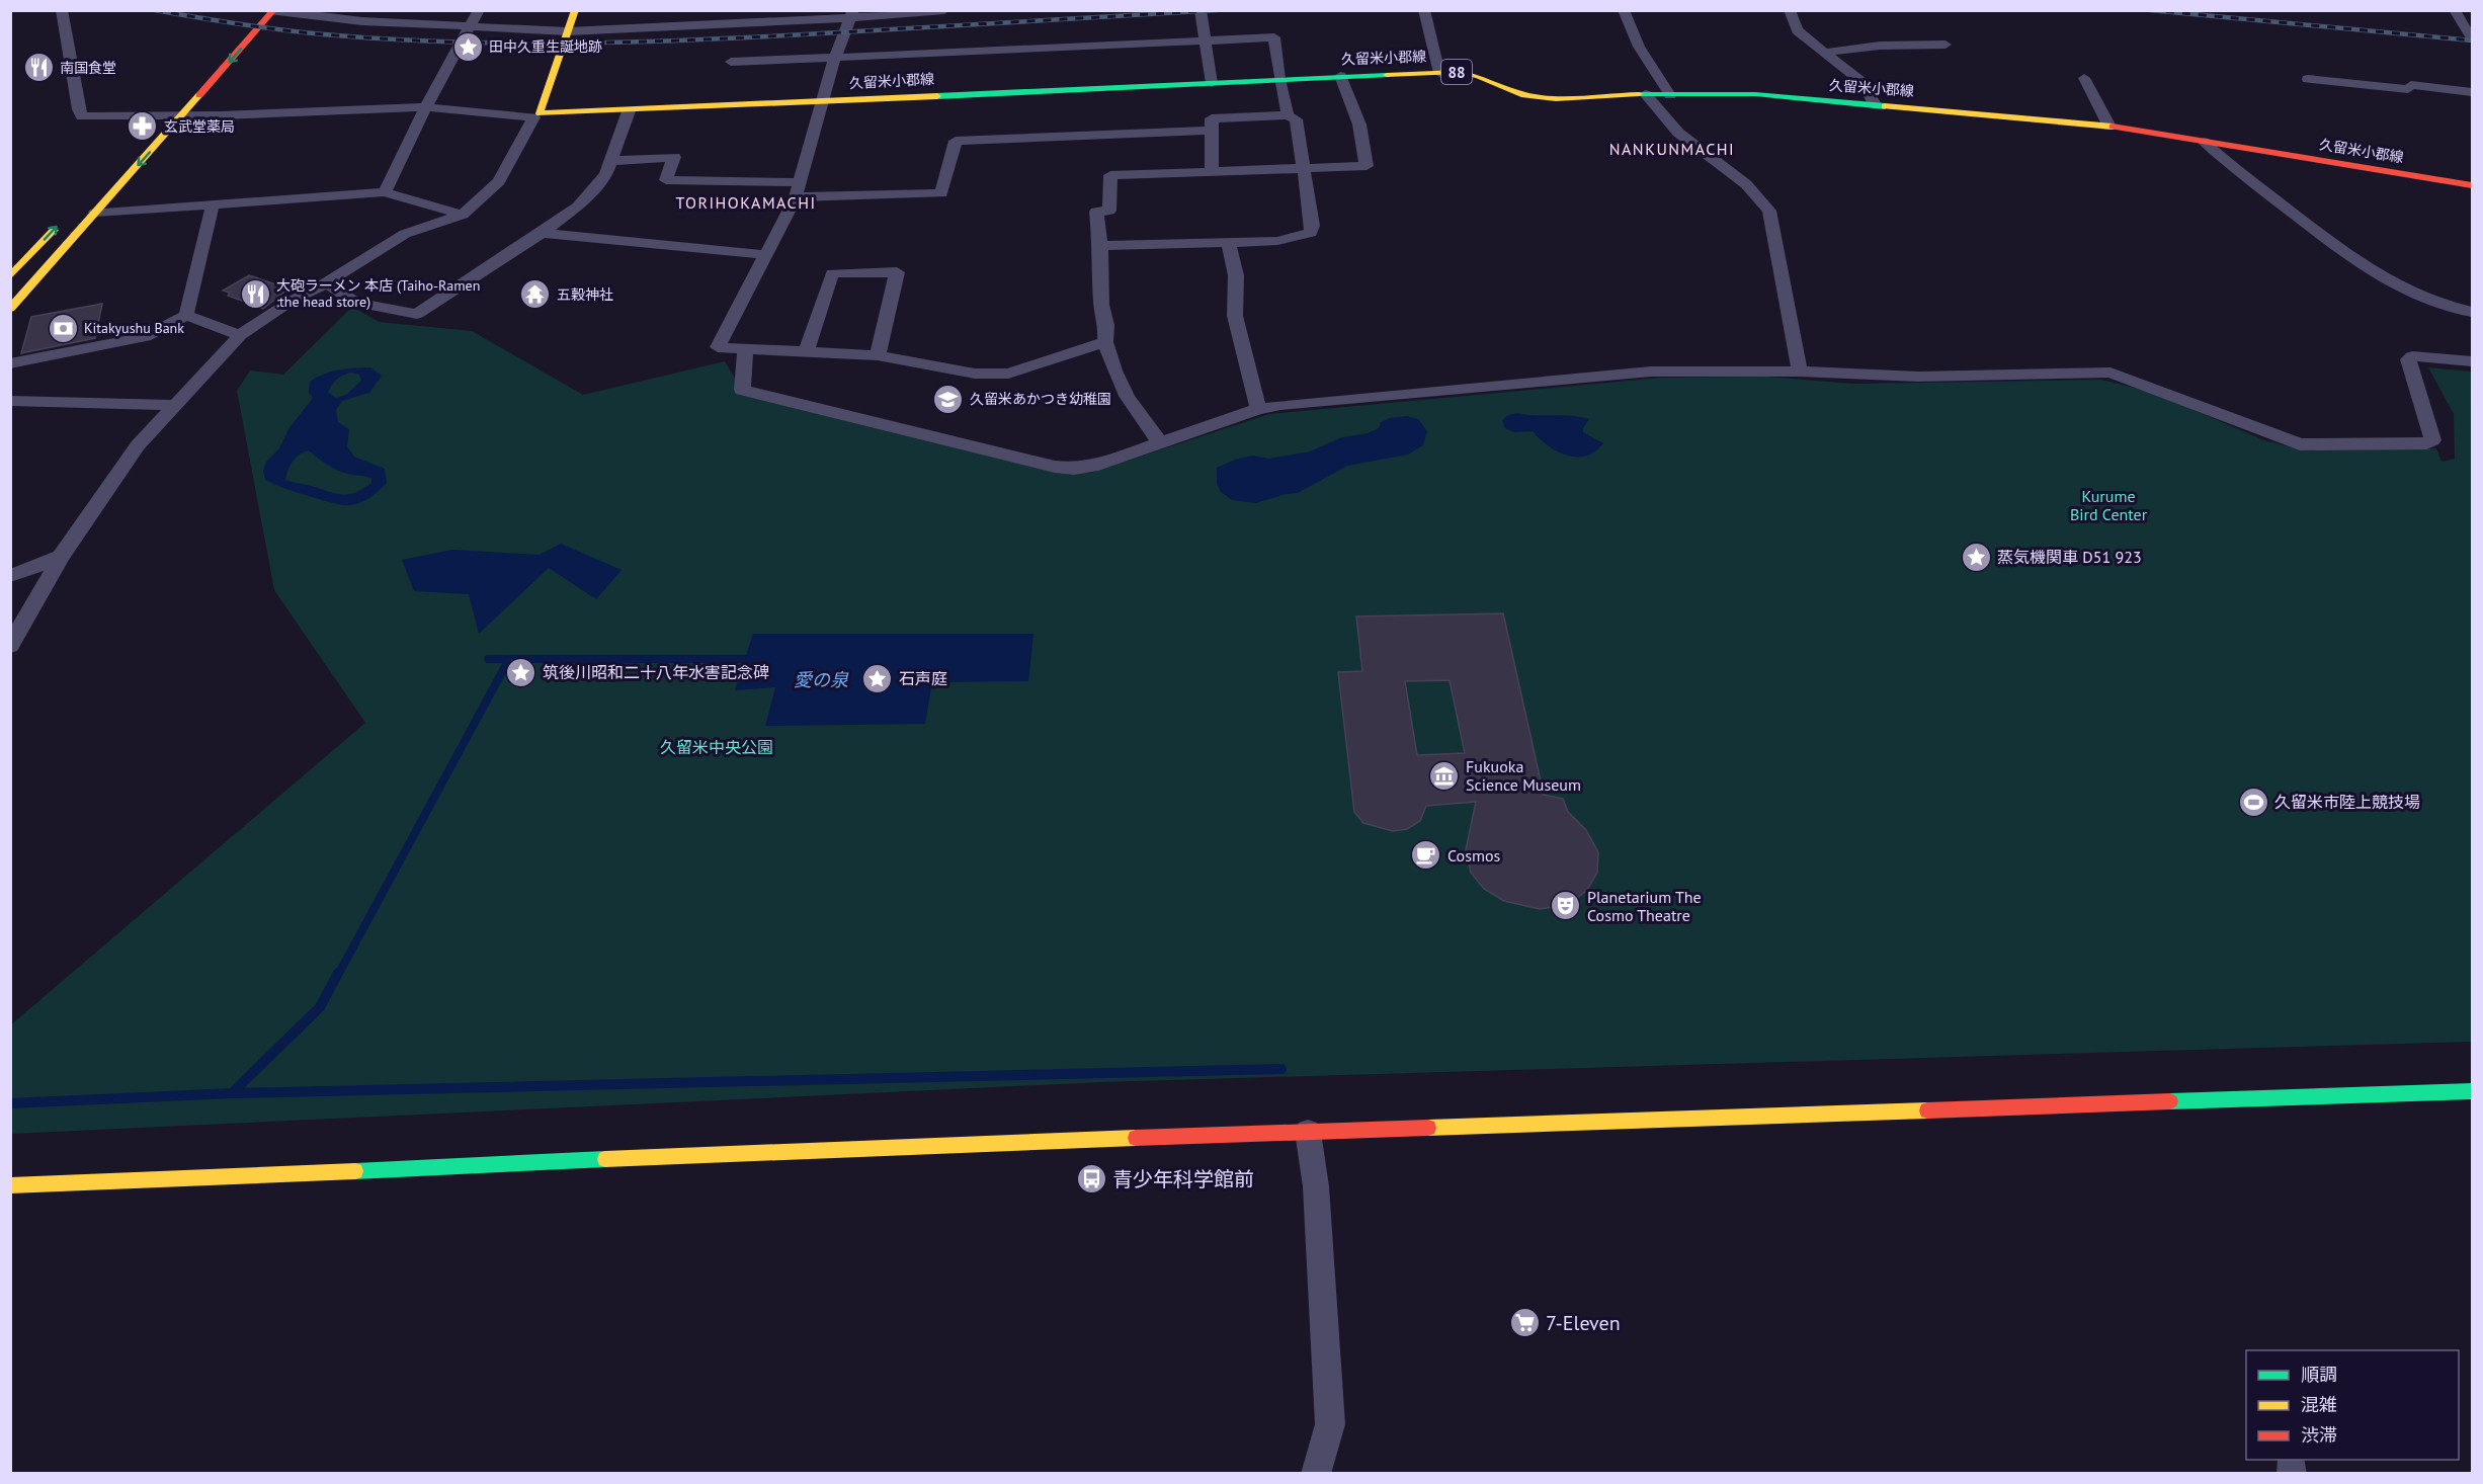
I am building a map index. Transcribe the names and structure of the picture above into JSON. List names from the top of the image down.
{
  "streets": {
    "main road": ["久留米小郡線", "88"]
  },
  "districts": ["NANKUNMACHI", "TORIHOKAMACHI"],
  "water": ["愛の泉"],
  "parks": ["Kurume Bird Center", "久留米中央公園"],
  "places": {
    "place": [
      "田中久重生誕地跡",
      "蒸気機関車 D51 923",
      "筑後川昭和二十八年水害記念碑",
      "石声庭"
    ],
    "restaurant": ["南国食堂", "大砲ラーメン 本店 (Taiho-Ramen :the head store)"],
    "pharmacy": ["玄武堂薬局"],
    "temple": ["五穀神社"],
    "bank": ["Kitakyushu Bank"],
    "school or university": ["久留米あかつき幼稚園"],
    "museum": ["Fukuoka Science Museum"],
    "sports": ["久留米市陸上競技場"],
    "cafe": ["Cosmos"],
    "theatre": ["Planetarium The Cosmo Theatre"],
    "bus stop": ["青少年科学館前"],
    "supermarket": ["7-Eleven"]
  },
  "legend": ["順調", "混雑", "渋滞"]
}
